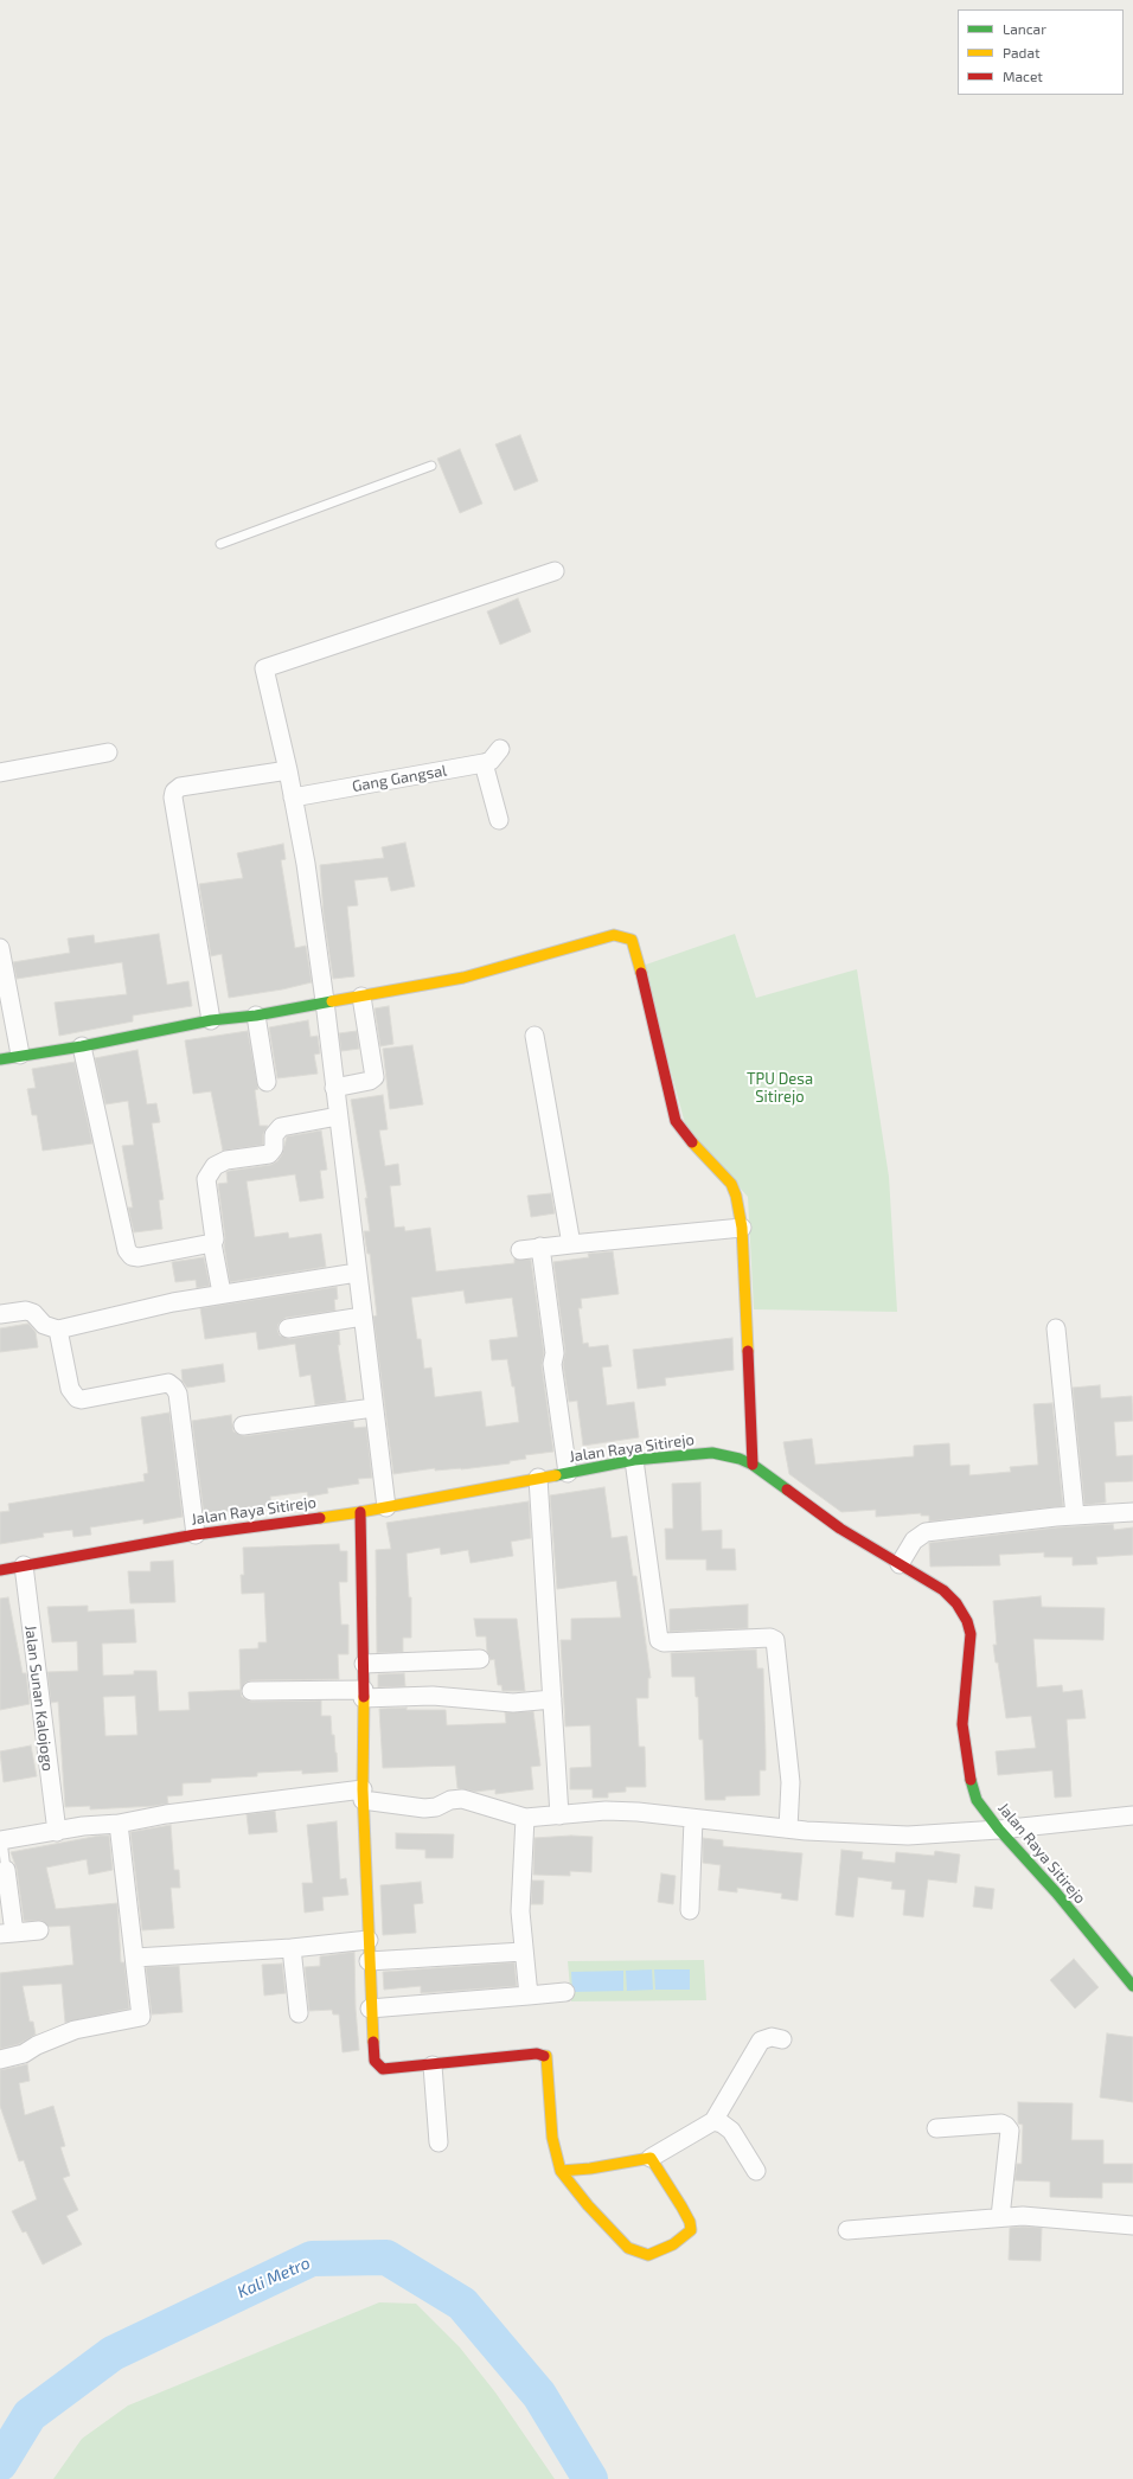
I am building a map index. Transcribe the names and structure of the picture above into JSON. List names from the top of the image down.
{
  "streets": {
    "street": ["Gang Gangsal", "Jalan Raya Sitirejo", "Jalan Sunan Kalojogo"]
  },
  "crossings": [
    ["Jalan Raya Sitirejo", "Jalan Sunan Kalojogo"]
  ],
  "water": ["Kali Metro"],
  "parks": ["TPU Desa Sitirejo"],
  "legend": ["Lancar", "Padat", "Macet"]
}
